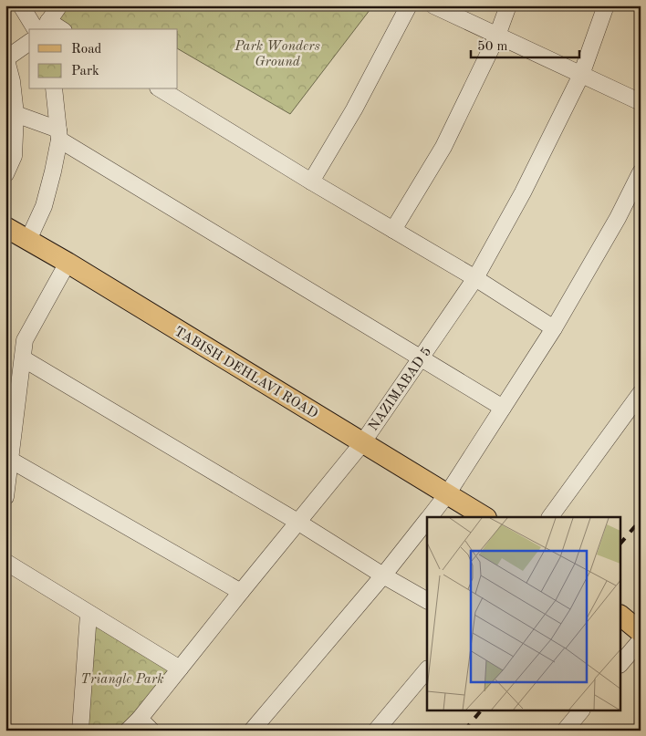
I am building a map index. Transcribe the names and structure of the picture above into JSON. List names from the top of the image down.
{
  "streets": {
    "main road": ["TABISH DEHLAVI ROAD"],
    "street": ["NAZIMABAD 5"]
  },
  "crossings": [
    ["TABISH DEHLAVI ROAD", "NAZIMABAD 5"]
  ],
  "parks": ["Park Wonders Ground", "Triangle Park"],
  "legend": ["Road", "Park"],
  "scale_bar": "50 m"
}
